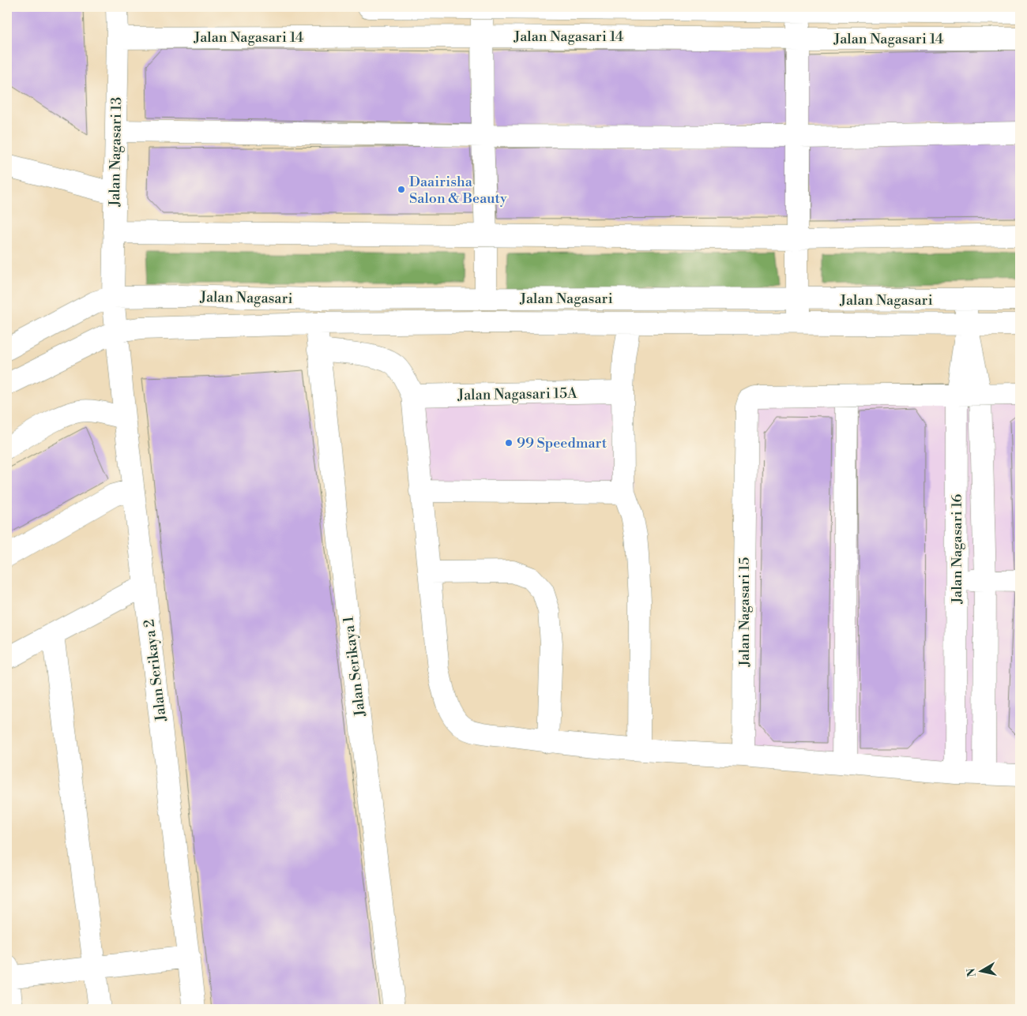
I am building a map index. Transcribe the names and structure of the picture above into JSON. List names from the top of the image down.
{
  "streets": {
    "street": [
      "Jalan Nagasari 14",
      "Jalan Nagasari 13",
      "Jalan Nagasari",
      "Jalan Nagasari 15A",
      "Jalan Nagasari 16",
      "Jalan Nagasari 15",
      "Jalan Serikaya 1",
      "Jalan Serikaya 2"
    ]
  },
  "crossings": [
    ["Jalan Nagasari 14", "Jalan Nagasari 13"],
    ["Jalan Nagasari 13", "Jalan Nagasari"],
    ["Jalan Nagasari 13", "Jalan Serikaya 2"],
    ["Jalan Nagasari", "Jalan Nagasari 16"],
    ["Jalan Nagasari", "Jalan Serikaya 1"],
    ["Jalan Nagasari", "Jalan Serikaya 2"],
    ["Jalan Nagasari 16", "Jalan Nagasari 15"]
  ],
  "places": ["Daairisha Salon & Beauty", "99 Speedmart"],
  "north": "left"
}
